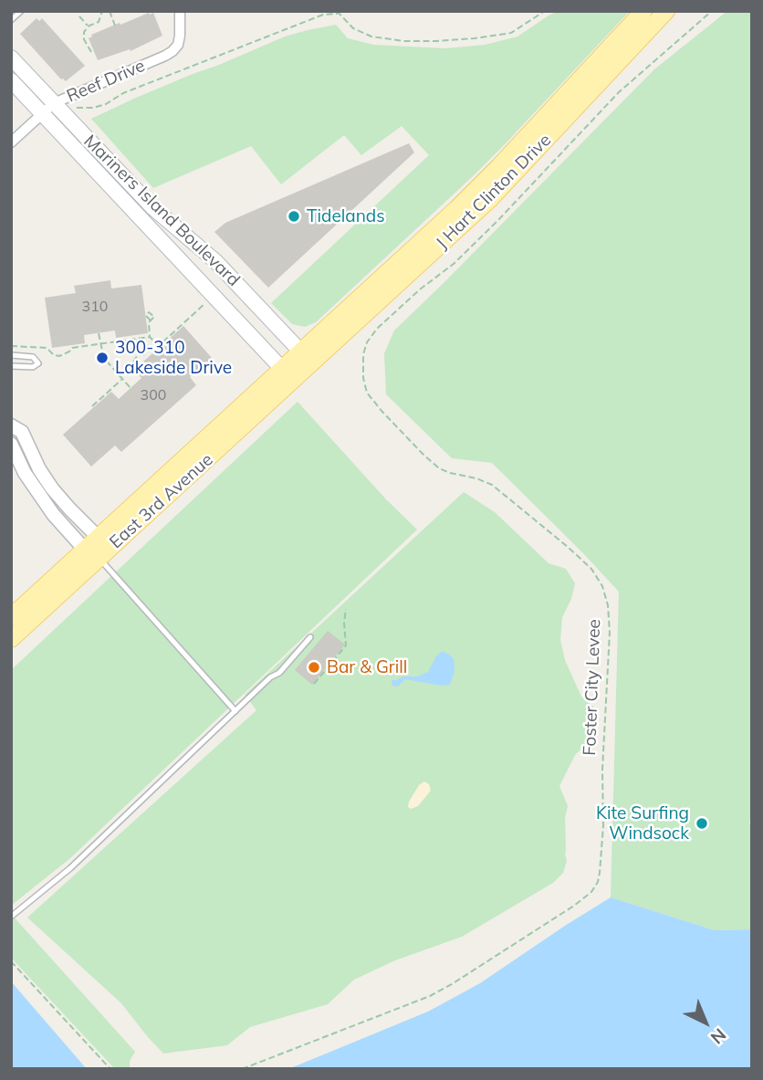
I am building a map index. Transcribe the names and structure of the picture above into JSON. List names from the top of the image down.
{
  "streets": {
    "main road": ["J Hart Clinton Drive", "Mariners Island Boulevard", "East 3rd Avenue"],
    "street": ["Reef Drive"],
    "path": ["Foster City Levee"]
  },
  "crossings": [
    ["Reef Drive", "Mariners Island Boulevard"],
    ["J Hart Clinton Drive", "Mariners Island Boulevard"],
    ["J Hart Clinton Drive", "East 3rd Avenue"],
    ["Mariners Island Boulevard", "East 3rd Avenue"]
  ],
  "places": [
    "Tidelands",
    "300-310 Lakeside Drive",
    "Bar & Grill",
    "Kite Surfing Windsock"
  ],
  "house_numbers": ["310", "300"],
  "north": "bottom right"
}
